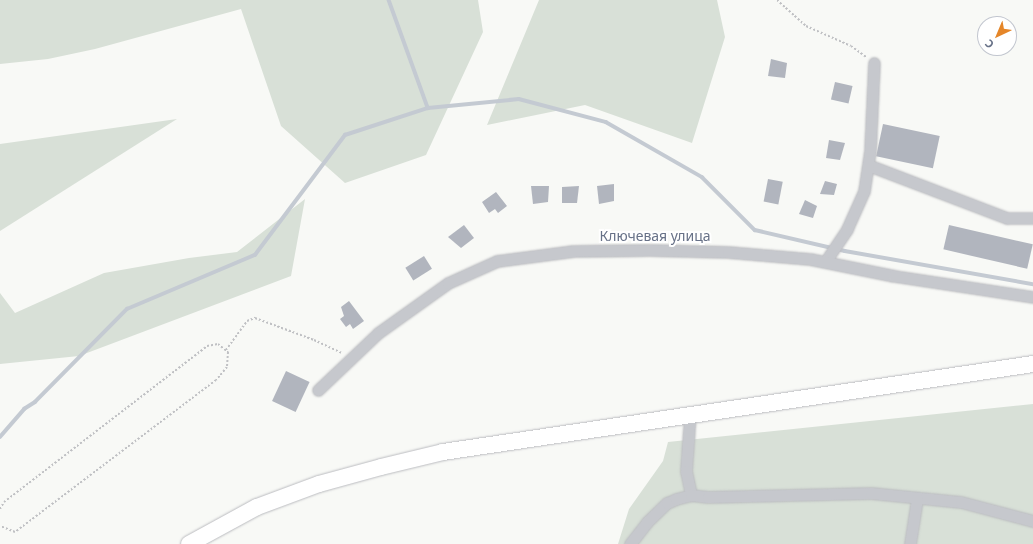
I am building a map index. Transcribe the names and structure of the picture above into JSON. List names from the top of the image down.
{
  "streets": {
    "street": ["Ключевая улица"]
  },
  "north": "bottom left"
}
